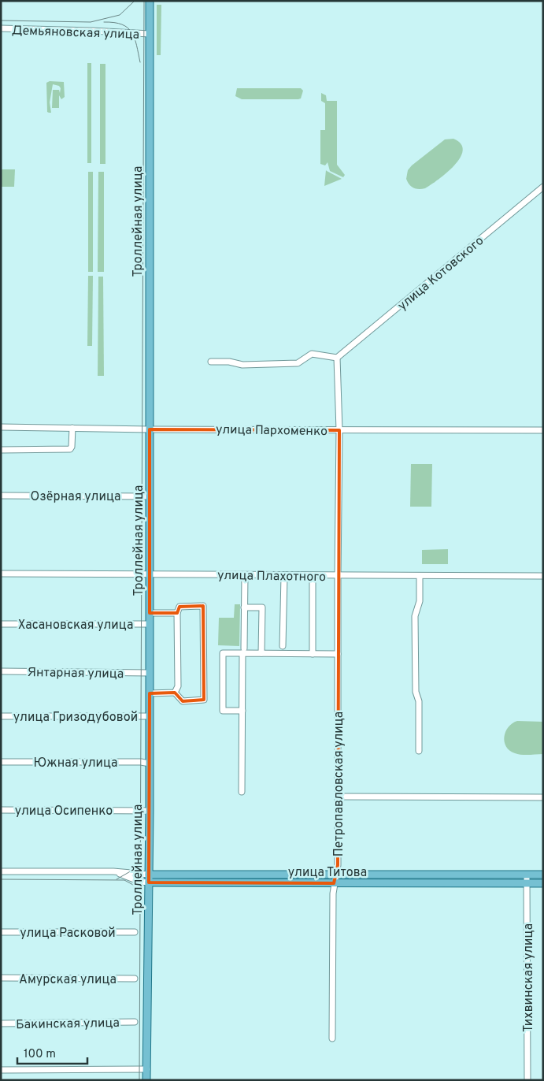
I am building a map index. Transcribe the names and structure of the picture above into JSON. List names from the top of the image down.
{
  "streets": {
    "main road": ["Троллейная улица", "улица Титова"],
    "street": [
      "Демьяновская улица",
      "улица Котовского",
      "улица Пархоменко",
      "Озёрная улица",
      "улица Плахотного",
      "Хасановская улица",
      "Янтарная улица",
      "улица Гризодубовой",
      "Южная улица",
      "Петропавловская улица",
      "улица Осипенко",
      "улица Расковой",
      "Тихвинская улица",
      "Амурская улица",
      "Бакинская улица"
    ]
  },
  "crossings": [
    ["Демьяновская улица", "Троллейная улица"],
    ["Троллейная улица", "улица Пархоменко"],
    ["Троллейная улица", "Озёрная улица"],
    ["Троллейная улица", "улица Плахотного"],
    ["Троллейная улица", "Хасановская улица"],
    ["Троллейная улица", "Янтарная улица"],
    ["Троллейная улица", "улица Гризодубовой"],
    ["Троллейная улица", "Южная улица"],
    ["Троллейная улица", "улица Осипенко"],
    ["Троллейная улица", "улица Титова"],
    ["улица Плахотного", "Петропавловская улица"],
    ["Петропавловская улица", "улица Титова"],
    ["улица Титова", "Тихвинская улица"]
  ],
  "scale_bar": "100 m"
}
